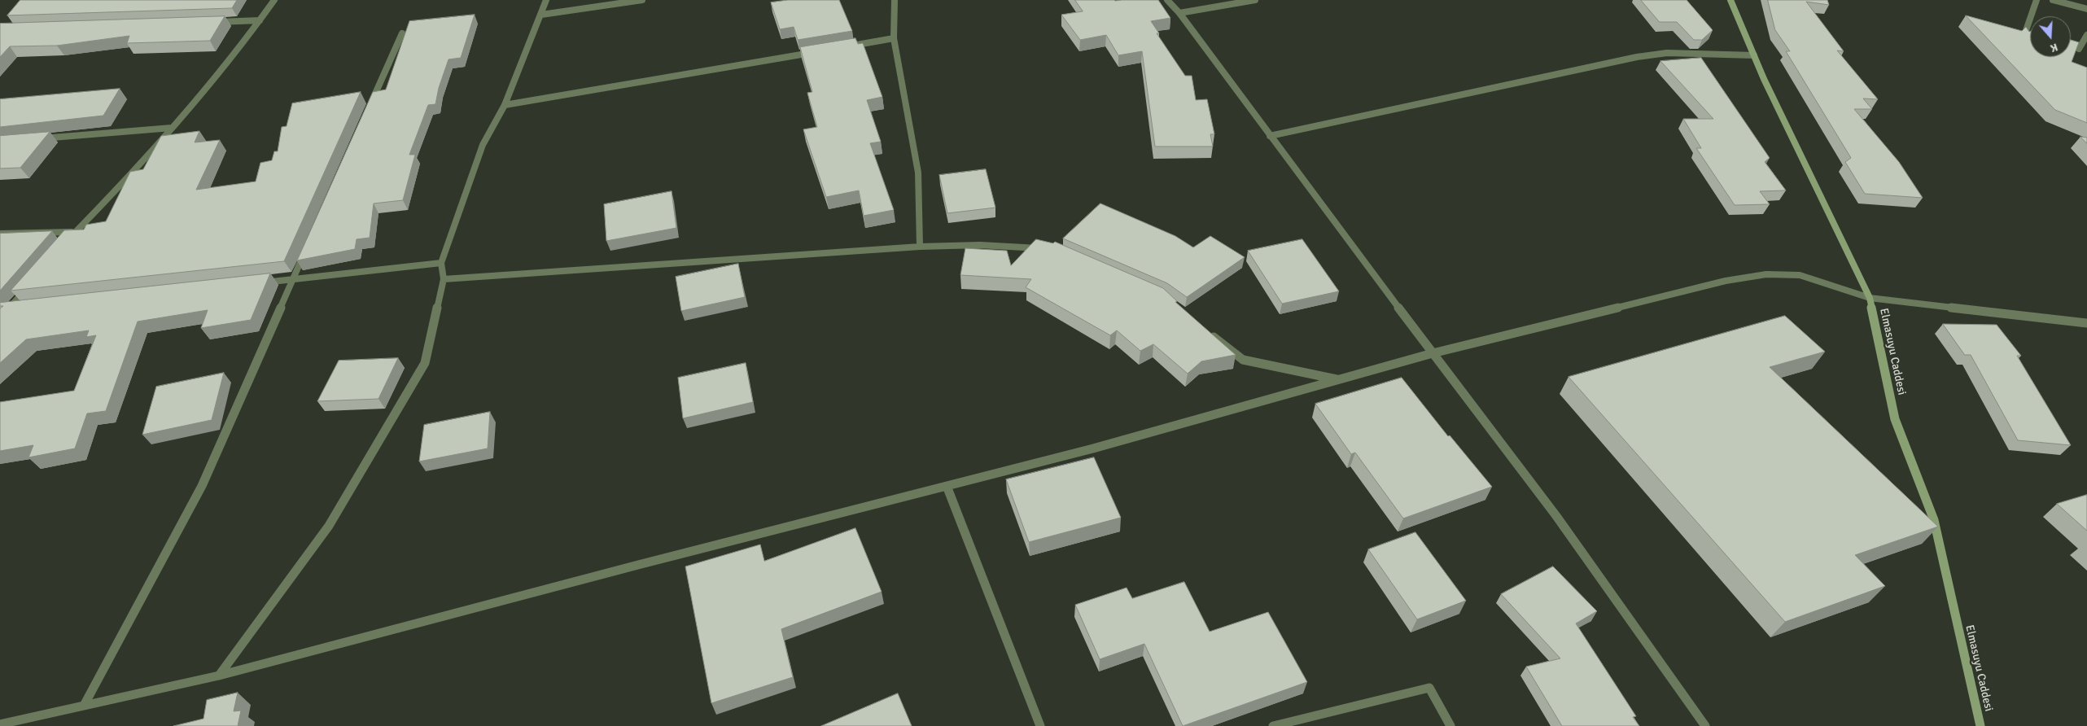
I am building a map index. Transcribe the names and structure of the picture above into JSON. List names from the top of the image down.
{
  "streets": {
    "street": ["Elmasuyu Caddesi"]
  },
  "north": "bottom"
}
